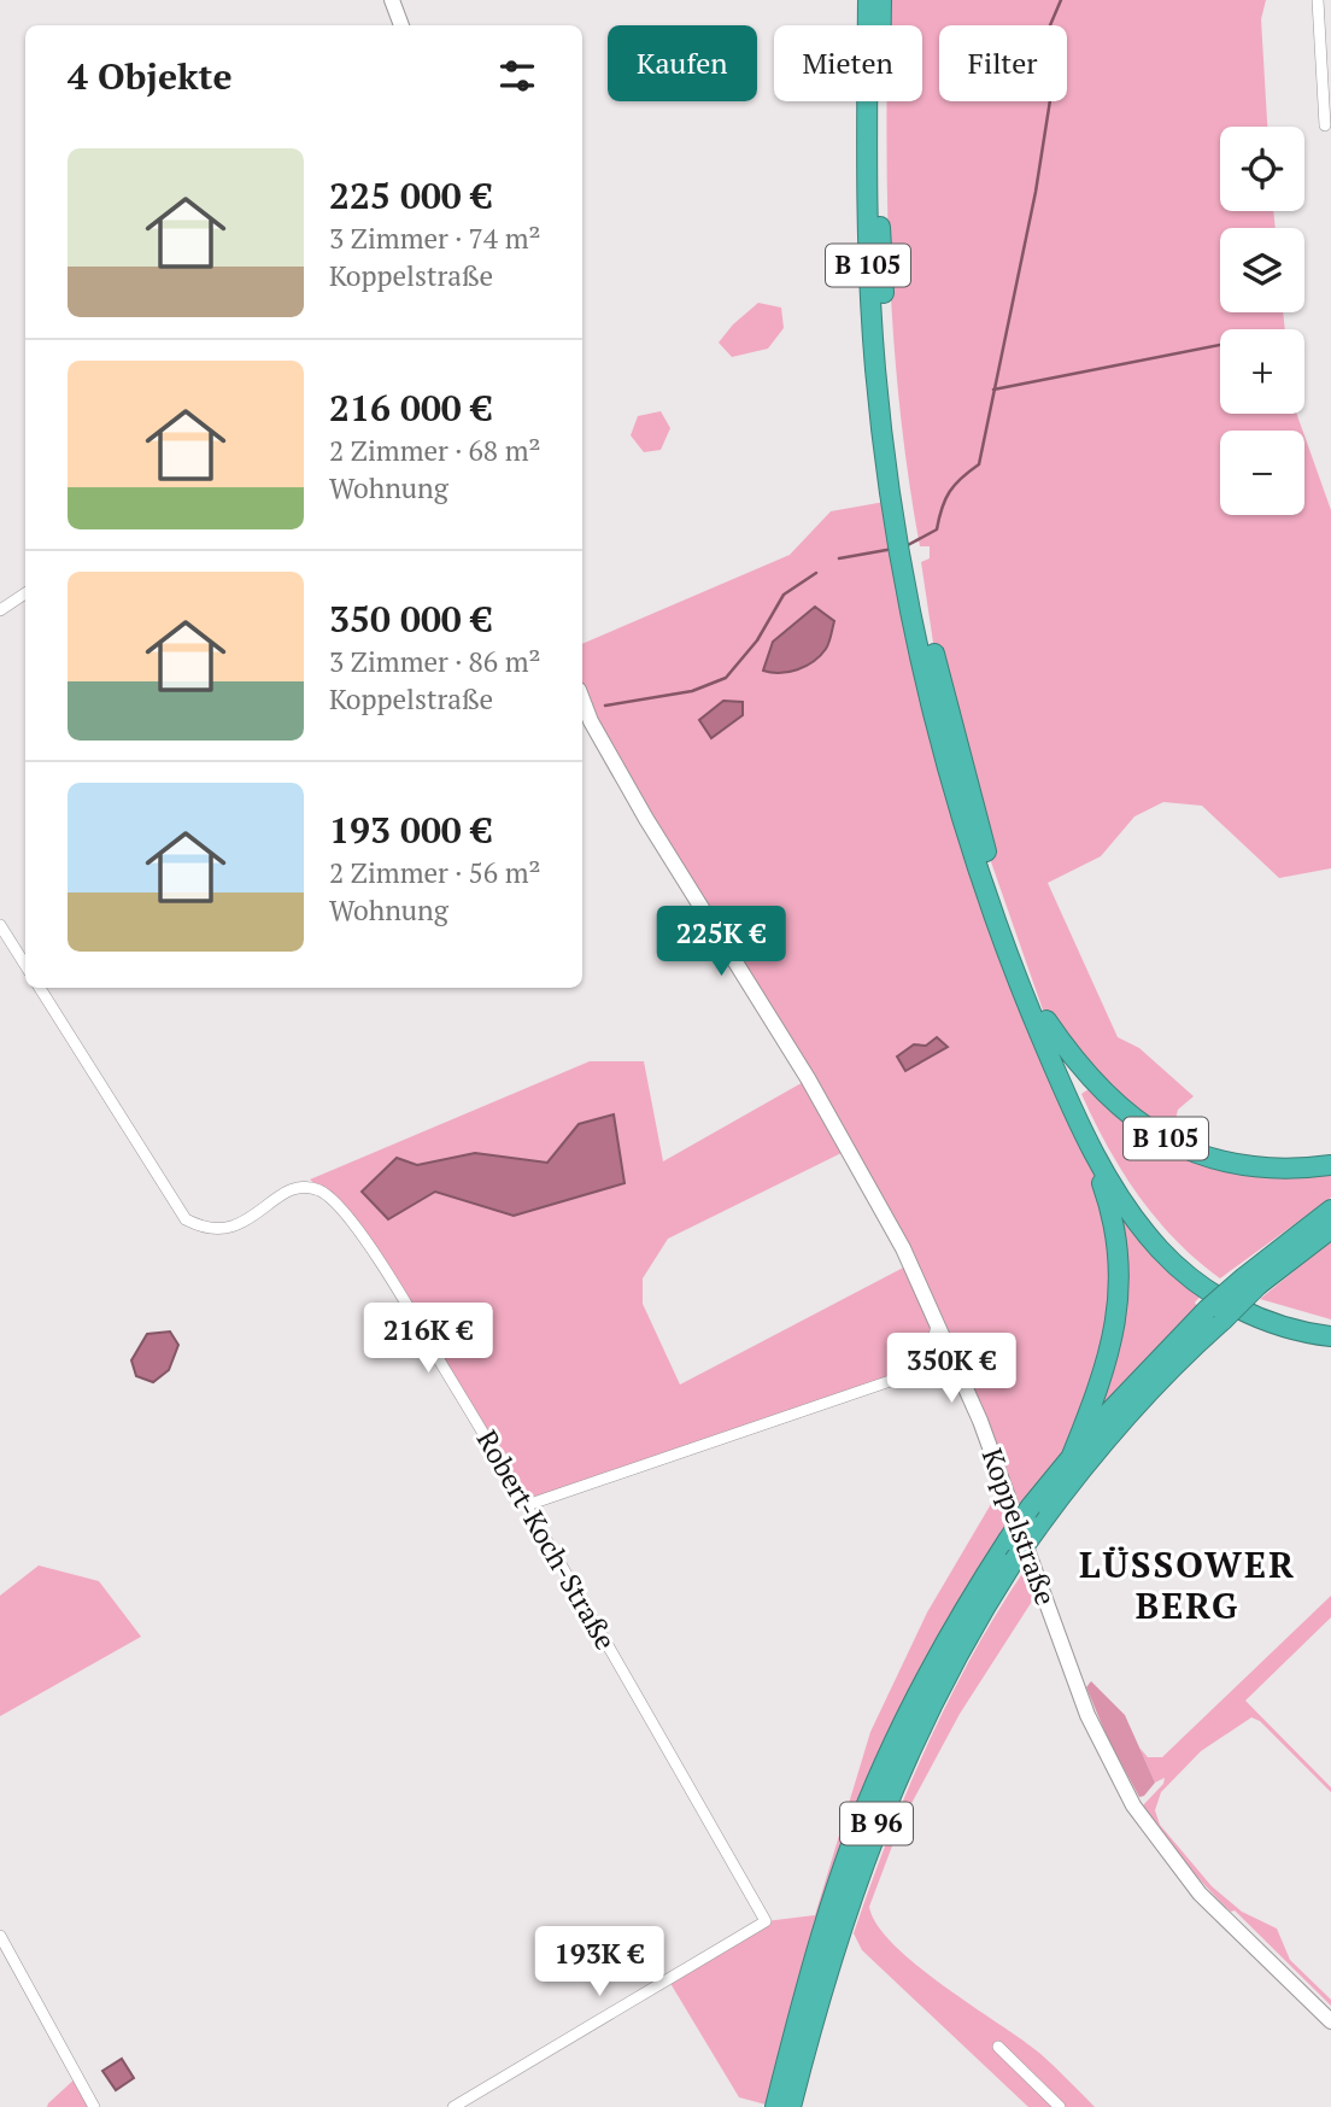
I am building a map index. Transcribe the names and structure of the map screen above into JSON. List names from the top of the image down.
{
  "streets": {
    "highway": ["B 105", "B 96"],
    "street": ["Koppelstraße", "Robert-Koch-Straße"]
  },
  "crossings": [
    ["B 105", "B 96"]
  ],
  "districts": ["LÜSSOWER BERG"],
  "page": {
    "chip": ["Kaufen", "Mieten", "Filter"],
    "heading": "4 Objekte",
    "map_buttons": ["+", "−"],
    "list": [
      {
        "name": "225 000 €",
        "note": "3 Zimmer · 74 m² · Koppelstraße"
      },
      {
        "name": "216 000 €",
        "note": "2 Zimmer · 68 m² · Wohnung"
      },
      {
        "name": "350 000 €",
        "note": "3 Zimmer · 86 m² · Koppelstraße"
      },
      {
        "name": "193 000 €",
        "note": "2 Zimmer · 56 m² · Wohnung"
      }
    ],
    "price": [
      "225K €",
      "216K €",
      "350K €",
      "193K €"
    ]
  }
}
